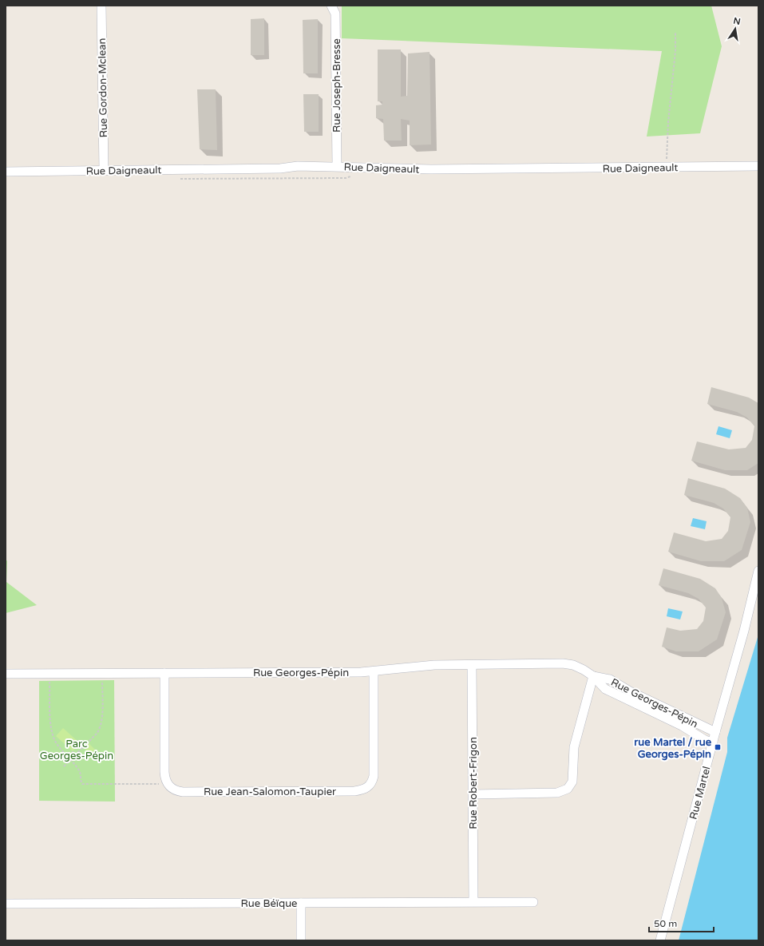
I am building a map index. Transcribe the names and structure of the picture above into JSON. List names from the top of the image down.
{
  "streets": {
    "street": [
      "Rue Joseph-Bresse",
      "Rue Gordon-Mclean",
      "Rue Daigneault",
      "Rue Georges-Pépin",
      "Rue Robert-Frigon",
      "Rue Jean-Salomon-Taupier",
      "Rue Martel",
      "Rue Béïque"
    ]
  },
  "crossings": [
    ["Rue Joseph-Bresse", "Rue Daigneault"],
    ["Rue Gordon-Mclean", "Rue Daigneault"],
    ["Rue Georges-Pépin", "Rue Robert-Frigon"],
    ["Rue Georges-Pépin", "Rue Jean-Salomon-Taupier"],
    ["Rue Georges-Pépin", "Rue Martel"],
    ["Rue Robert-Frigon", "Rue Béïque"]
  ],
  "parks": ["Parc Georges-Pépin"],
  "places": {
    "transit": ["rue Martel / rue Georges-Pépin"]
  },
  "scale_bar": "50 m",
  "north": "top"
}
